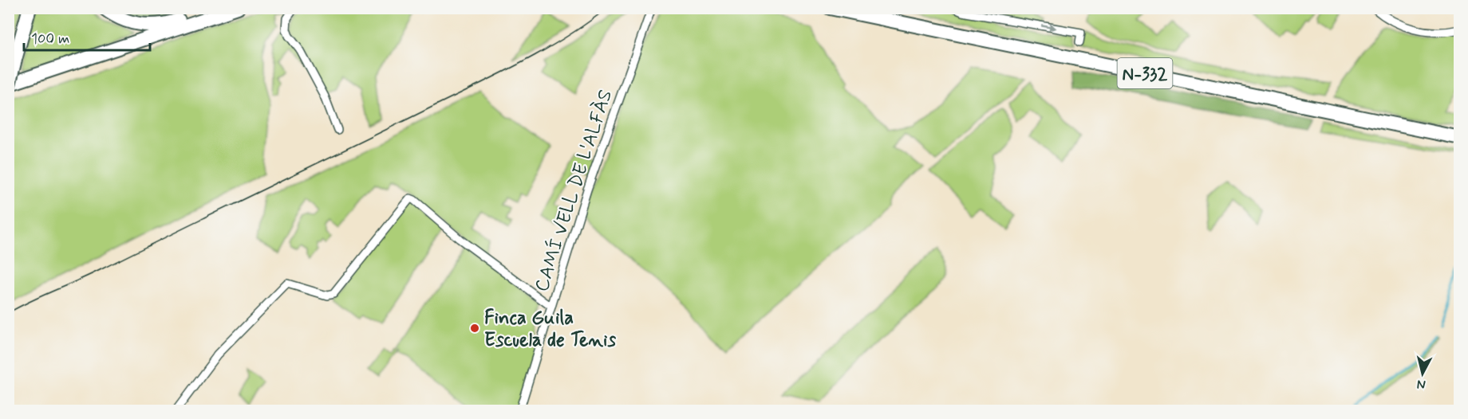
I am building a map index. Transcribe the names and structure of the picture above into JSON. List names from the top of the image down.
{
  "streets": {
    "highway": ["N-332"],
    "street": ["CAMÍ VELL DE L'ALFÀS"]
  },
  "places": ["Finca Guila Escuela de Tenis"],
  "scale_bar": "100 m",
  "north": "bottom"
}
